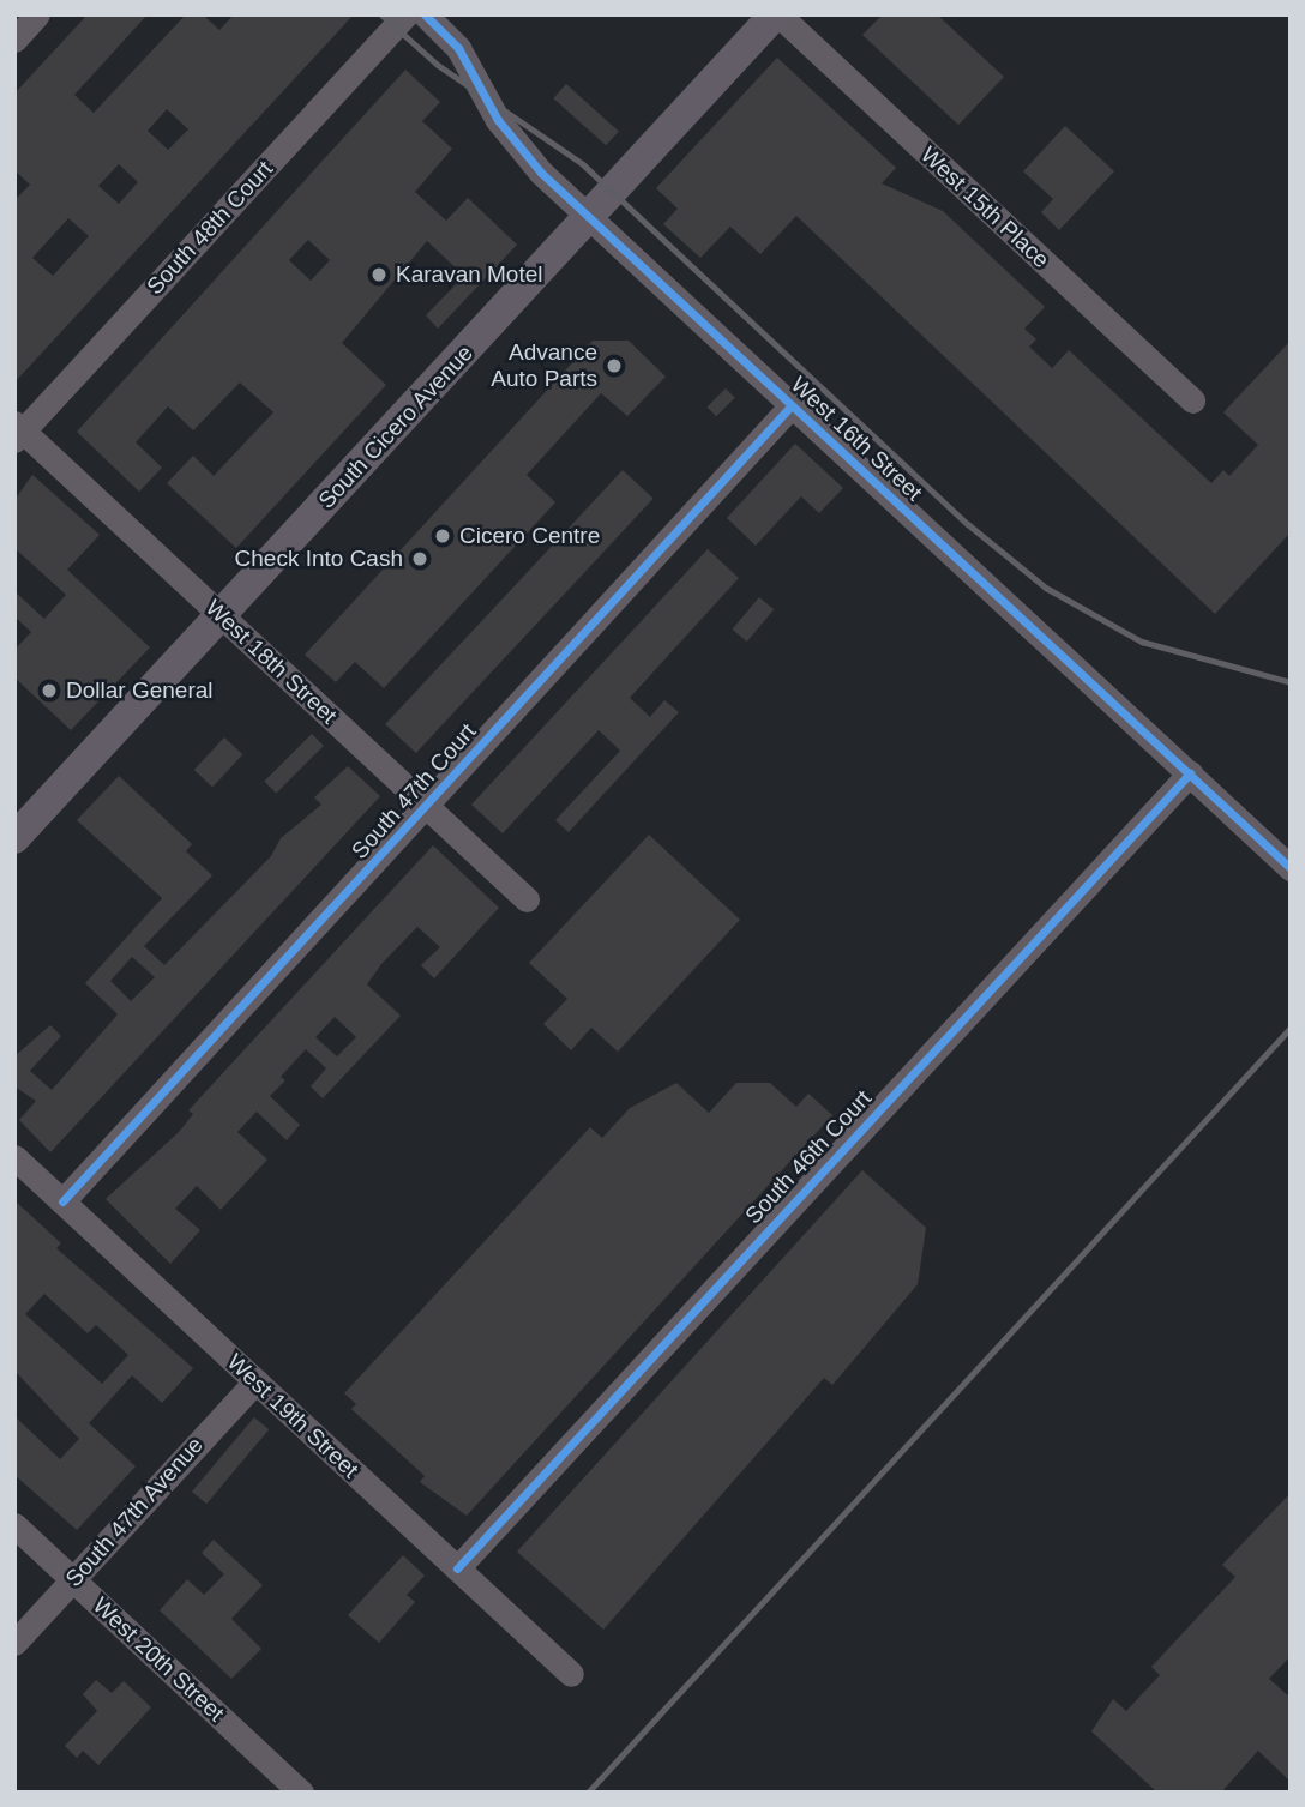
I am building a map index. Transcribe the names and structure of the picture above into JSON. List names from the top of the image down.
{
  "streets": {
    "main road": ["South Cicero Avenue"],
    "street": [
      "West 15th Place",
      "South 48th Court",
      "West 16th Street",
      "West 18th Street",
      "South 47th Court",
      "South 46th Court",
      "West 19th Street",
      "South 47th Avenue",
      "West 20th Street"
    ]
  },
  "crossings": [
    ["West 15th Place", "South Cicero Avenue"],
    ["South 48th Court", "West 18th Street"],
    ["South Cicero Avenue", "West 16th Street"],
    ["South Cicero Avenue", "West 18th Street"],
    ["West 16th Street", "South 47th Court"],
    ["West 16th Street", "South 46th Court"],
    ["West 18th Street", "South 47th Court"],
    ["South 47th Court", "West 19th Street"],
    ["South 46th Court", "West 19th Street"],
    ["West 19th Street", "South 47th Avenue"],
    ["South 47th Avenue", "West 20th Street"]
  ],
  "places": [
    "Karavan Motel",
    "Advance Auto Parts",
    "Cicero Centre",
    "Check Into Cash",
    "Dollar General"
  ]
}
